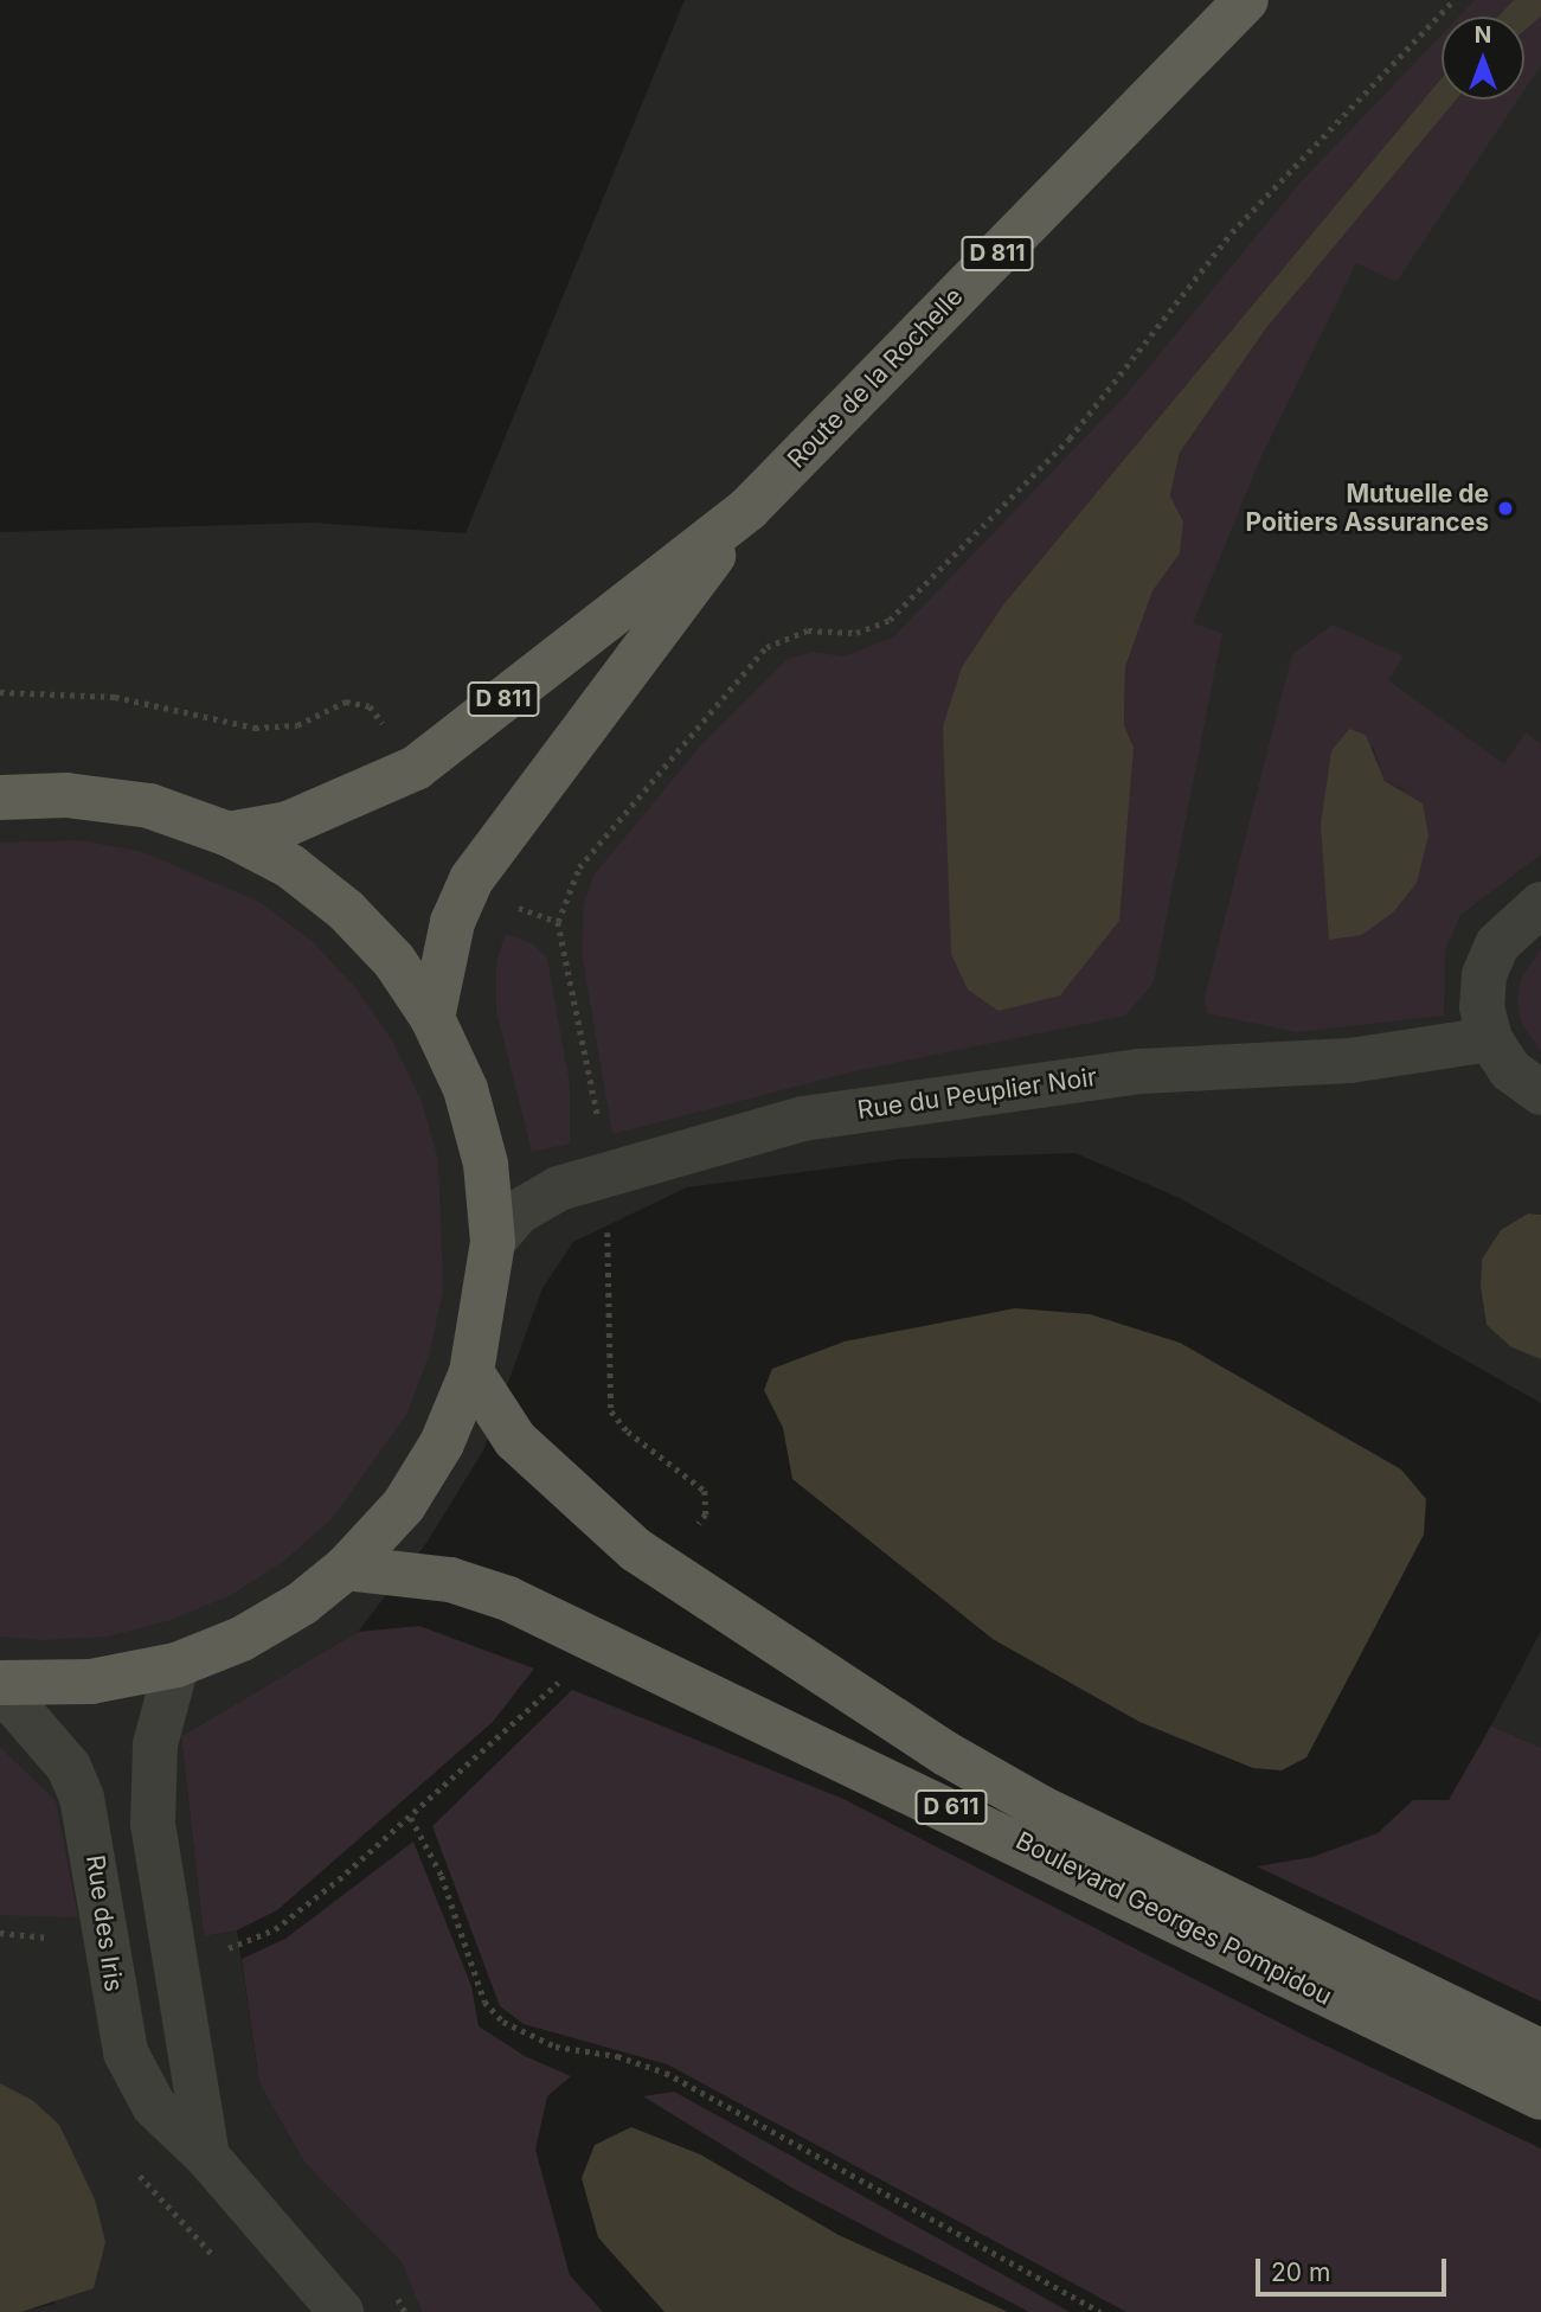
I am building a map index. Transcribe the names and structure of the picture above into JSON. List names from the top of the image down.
{
  "streets": {
    "main road": [
      "D 811",
      "Route de la Rochelle",
      "D 611",
      "Boulevard Georges Pompidou"
    ],
    "street": ["Rue du Peuplier Noir", "Rue des Iris"]
  },
  "places": ["Mutuelle de Poitiers Assurances"],
  "scale_bar": "20 m",
  "north": "top"
}
